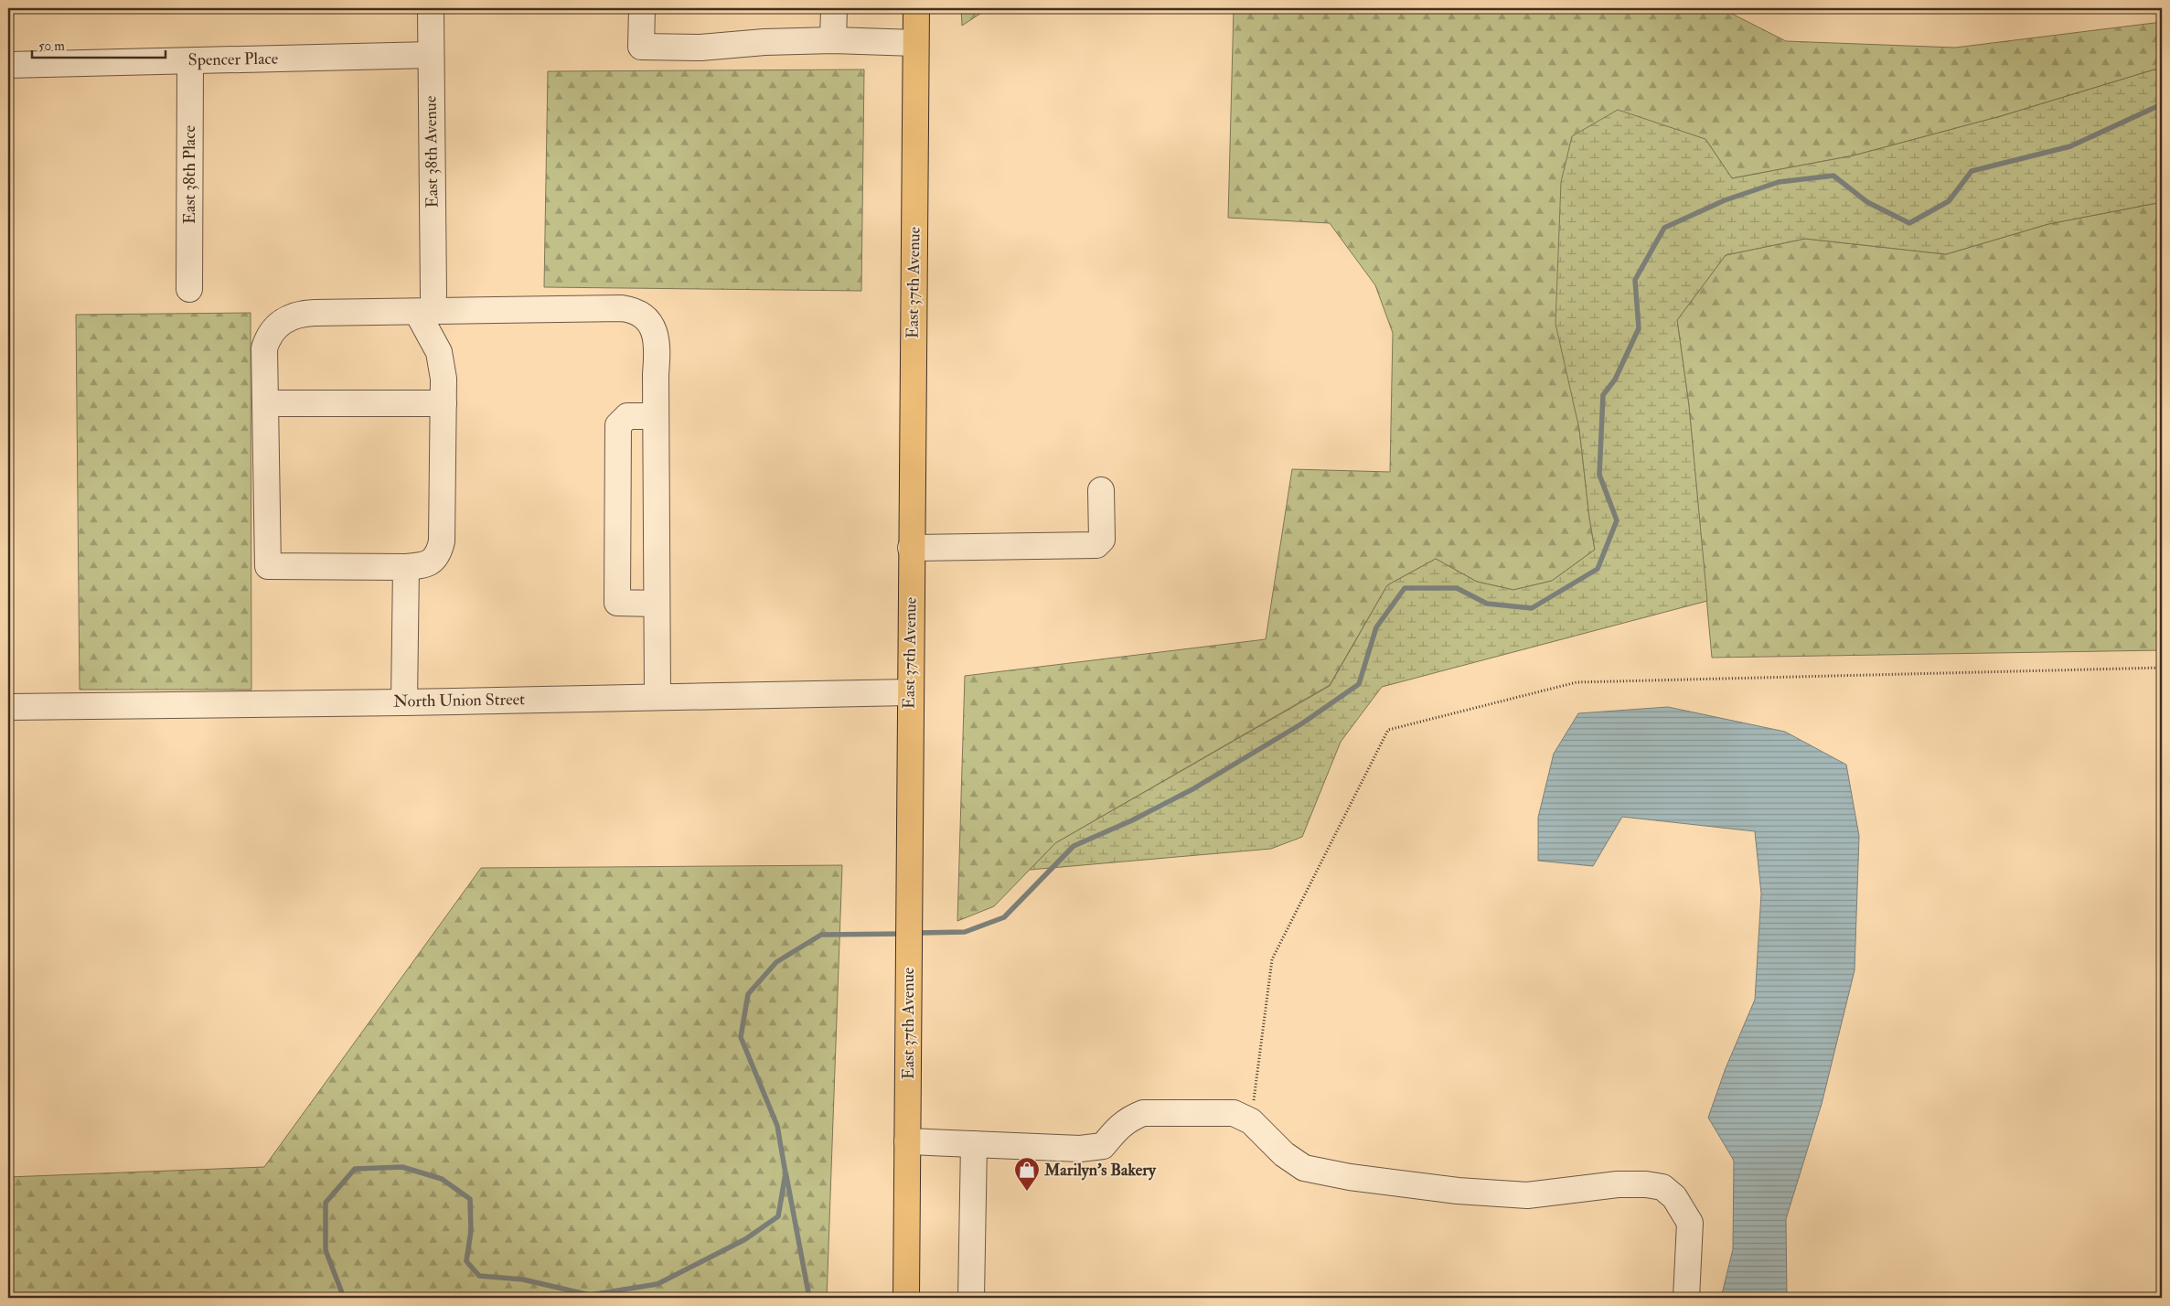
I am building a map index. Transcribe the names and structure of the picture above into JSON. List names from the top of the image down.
{
  "streets": {
    "main road": ["East 37th Avenue"],
    "street": [
      "Spencer Place",
      "East 38th Avenue",
      "East 38th Place",
      "North Union Street"
    ]
  },
  "crossings": [
    ["Spencer Place", "East 38th Avenue"],
    ["Spencer Place", "East 38th Place"],
    ["East 37th Avenue", "North Union Street"]
  ],
  "places": {
    "shop": ["Marilyn's Bakery"]
  },
  "scale_bar": "50 m"
}
